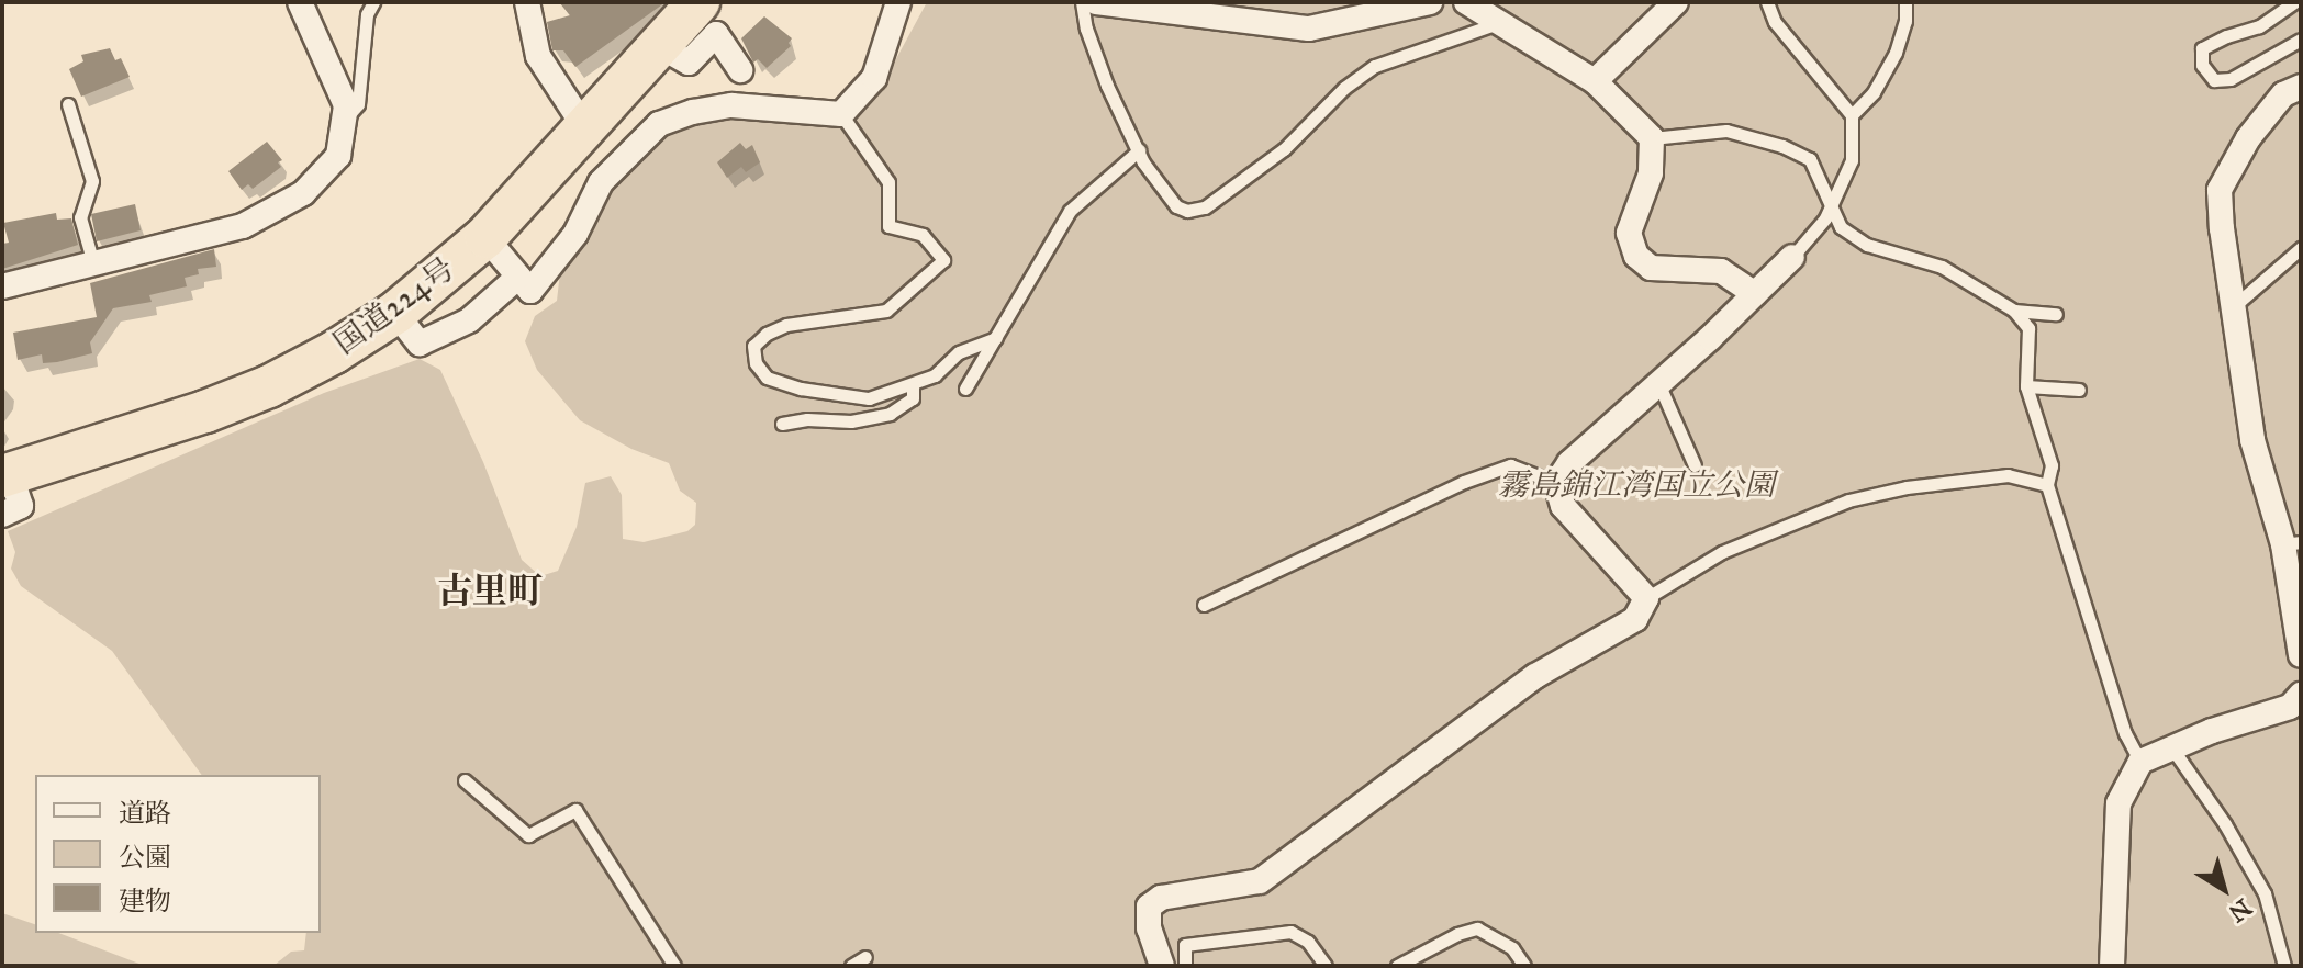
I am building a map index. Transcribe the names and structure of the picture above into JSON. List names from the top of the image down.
{
  "streets": {
    "highway": ["国道224号"]
  },
  "districts": ["古里町"],
  "parks": ["霧島錦江湾国立公園"],
  "legend": ["道路", "公園", "建物"],
  "north": "bottom right"
}
